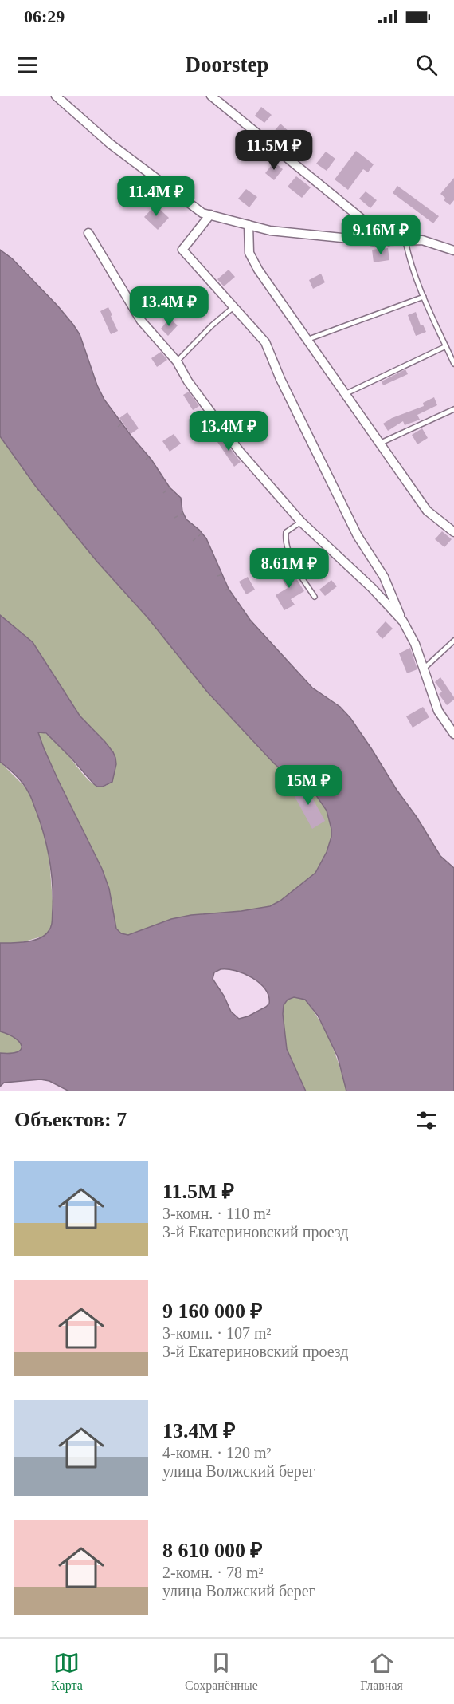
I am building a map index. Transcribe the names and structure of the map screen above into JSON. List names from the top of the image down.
{
  "page": {
    "status": "06:29",
    "header": "Doorstep",
    "price": [
      "11.5M ₽",
      "11.4M ₽",
      "9.16M ₽",
      "13.4M ₽",
      "13.4M ₽",
      "8.61M ₽",
      "15M ₽"
    ],
    "heading": "Объектов: 7",
    "list": [
      {
        "name": "11.5M ₽",
        "note": "3-комн. · 110 m² · 3-й Екатериновский проезд"
      },
      {
        "name": "9 160 000 ₽",
        "note": "3-комн. · 107 m² · 3-й Екатериновский проезд"
      },
      {
        "name": "13.4M ₽",
        "note": "4-комн. · 120 m² · улица Волжский берег"
      },
      {
        "name": "8 610 000 ₽",
        "note": "2-комн. · 78 m² · улица Волжский берег"
      }
    ],
    "tabs": ["Карта", "Сохранённые", "Главная"]
  }
}
